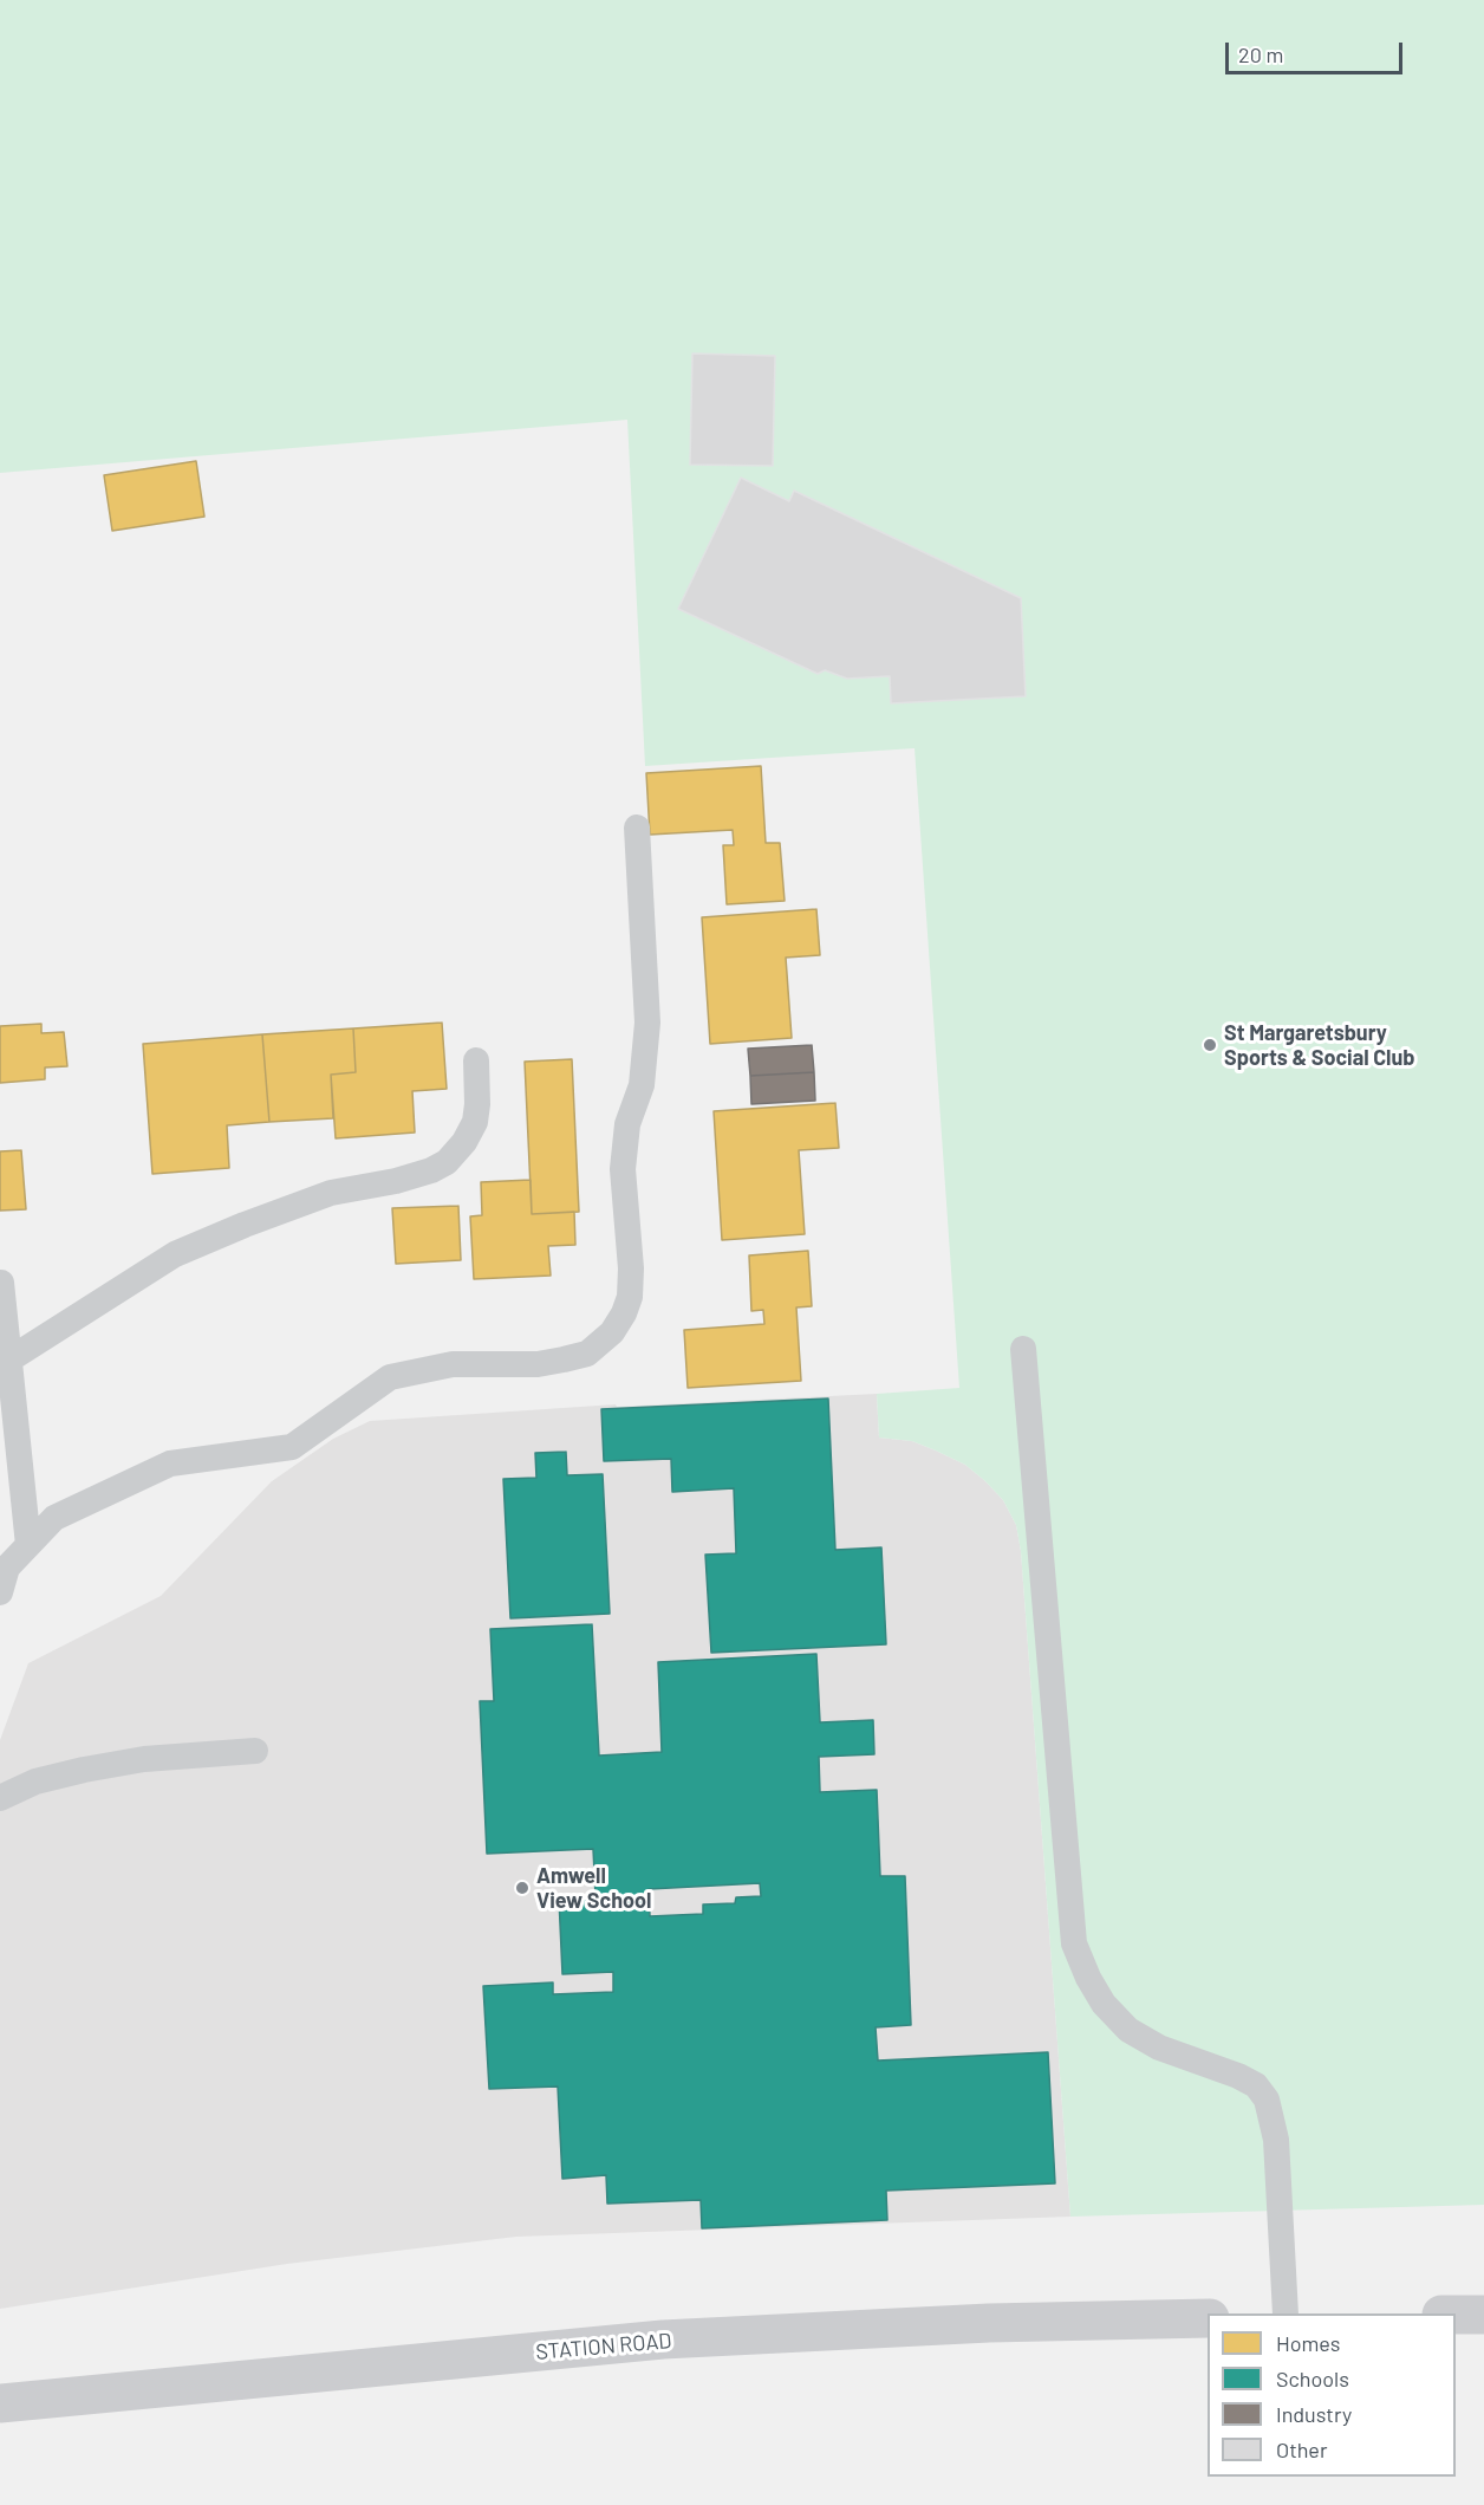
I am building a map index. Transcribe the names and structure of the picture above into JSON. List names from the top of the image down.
{
  "streets": {
    "main road": ["STATION ROAD"]
  },
  "places": ["St Margaretsbury Sports & Social Club", "Amwell View School"],
  "legend": [
    "Homes",
    "Schools",
    "Industry",
    "Other"
  ],
  "scale_bar": "20 m"
}
